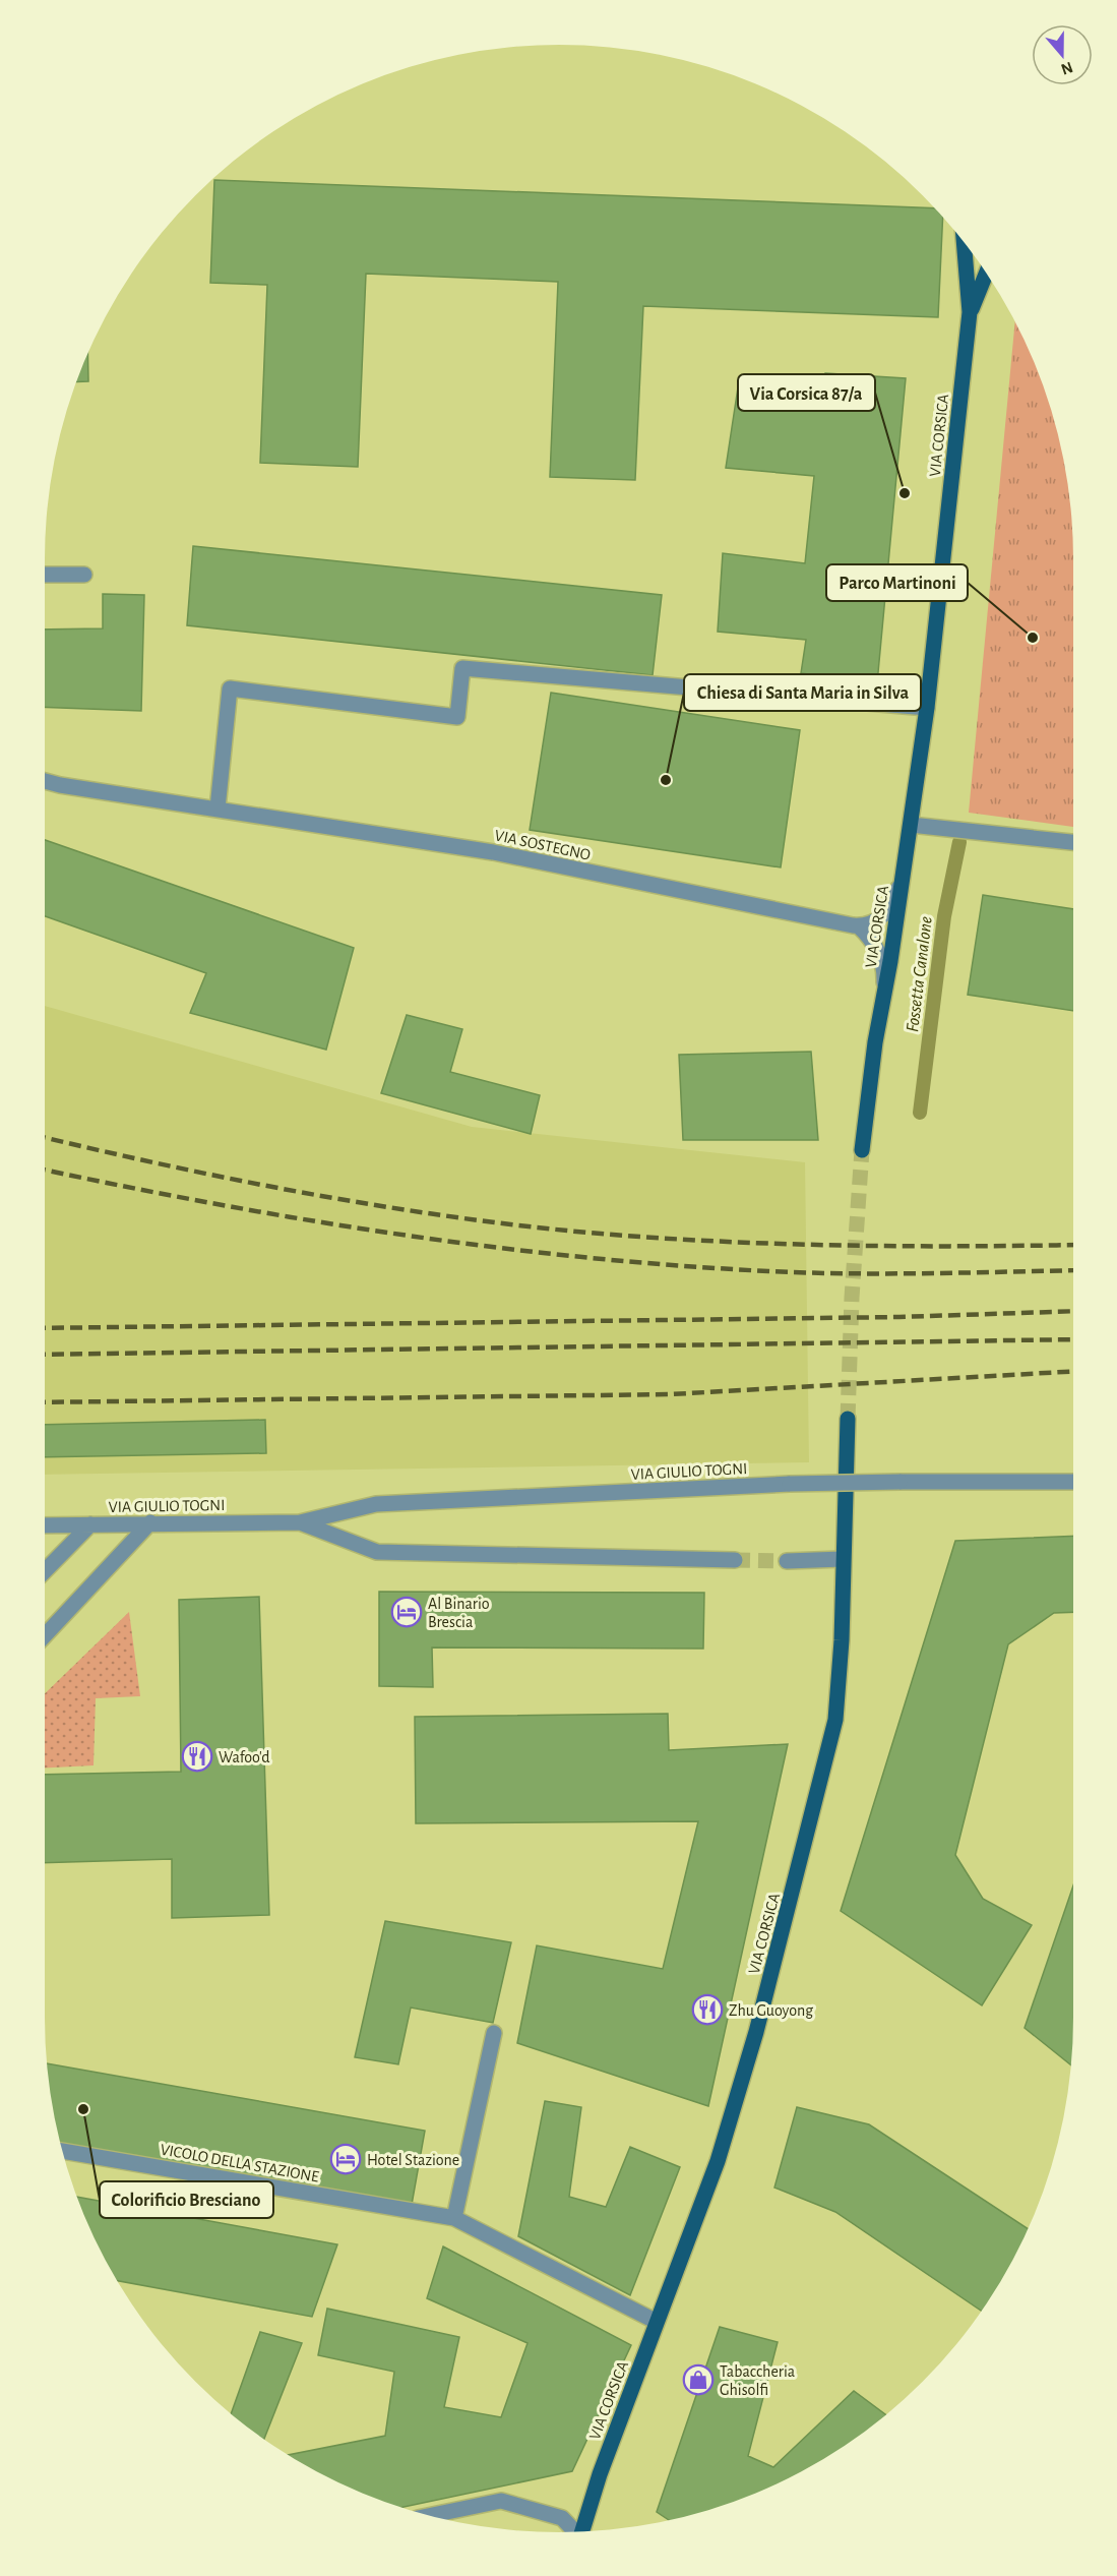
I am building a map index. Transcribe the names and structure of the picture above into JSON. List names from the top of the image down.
{
  "streets": {
    "main road": ["VIA CORSICA"],
    "street": ["VIA SOSTEGNO", "VIA GIULIO TOGNI", "VICOLO DELLA STAZIONE"]
  },
  "crossings": [
    ["VIA CORSICA", "VICOLO DELLA STAZIONE"]
  ],
  "water": ["Fossetta Canalone"],
  "places": {
    "other": [
      "Via Corsica 87/a",
      "Parco Martinoni",
      "Chiesa di Santa Maria in Silva",
      "Colorificio Bresciano"
    ],
    "hotel": ["Al Binario Brescia", "Hotel Stazione"],
    "restaurant": ["Wafoo'd", "Zhu Guoyong"],
    "shop": ["Tabaccheria Ghisolfi"]
  },
  "north": "bottom"
}
